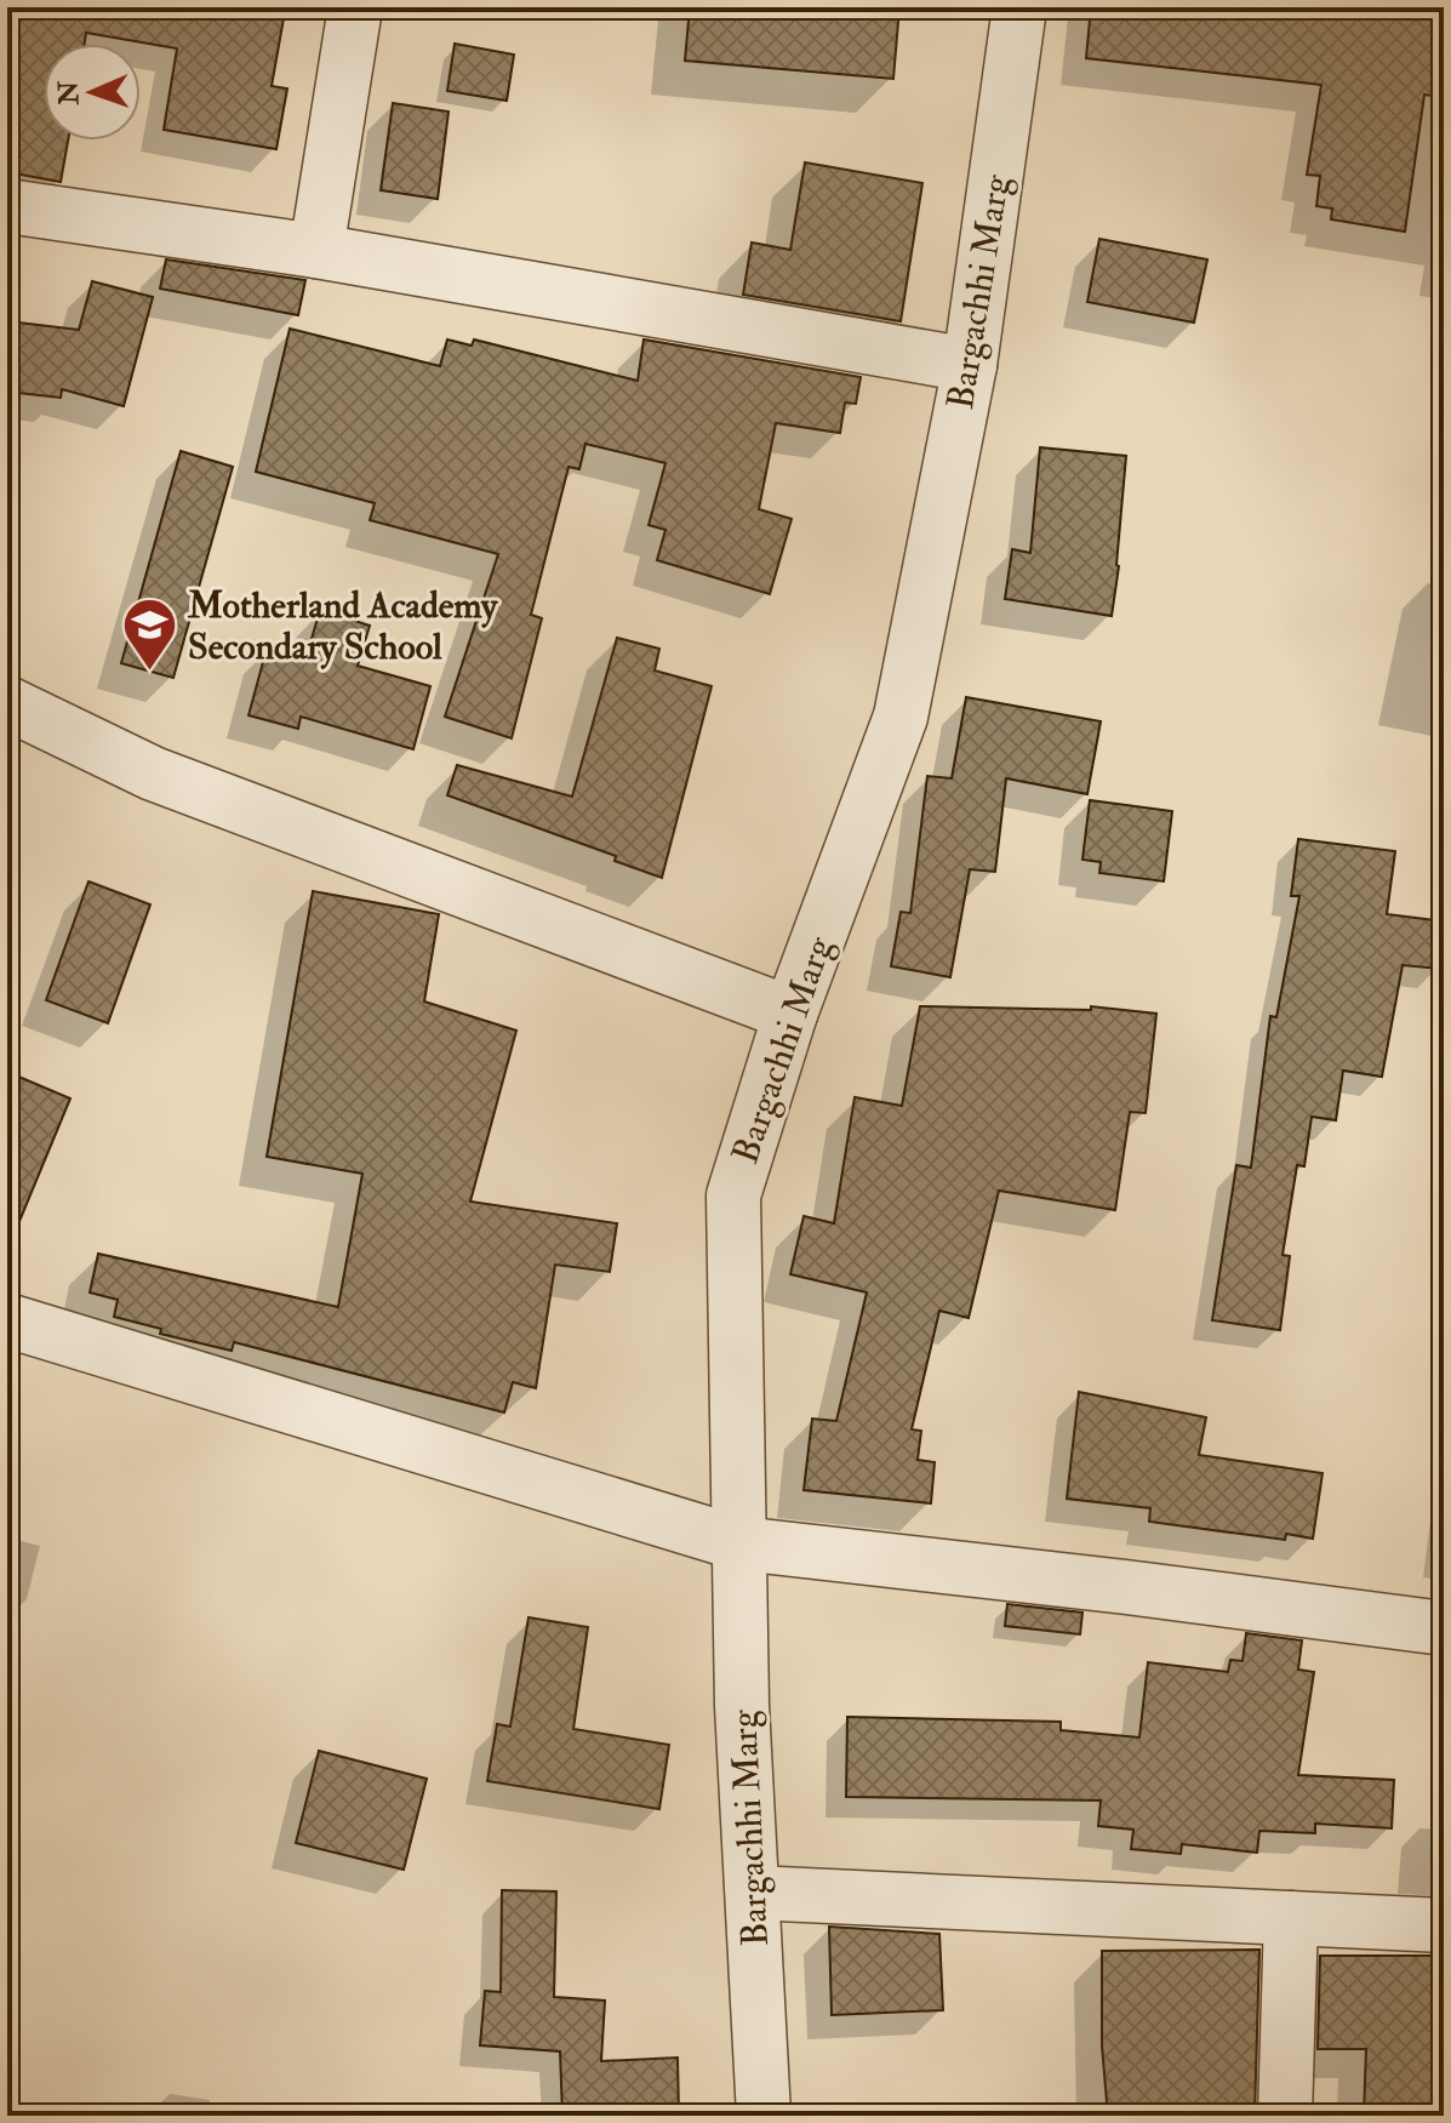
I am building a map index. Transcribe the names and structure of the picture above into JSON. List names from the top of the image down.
{
  "streets": {
    "street": ["Bargachhi Marg"]
  },
  "places": {
    "school or university": ["Motherland Academy Secondary School"]
  },
  "north": "left"
}
